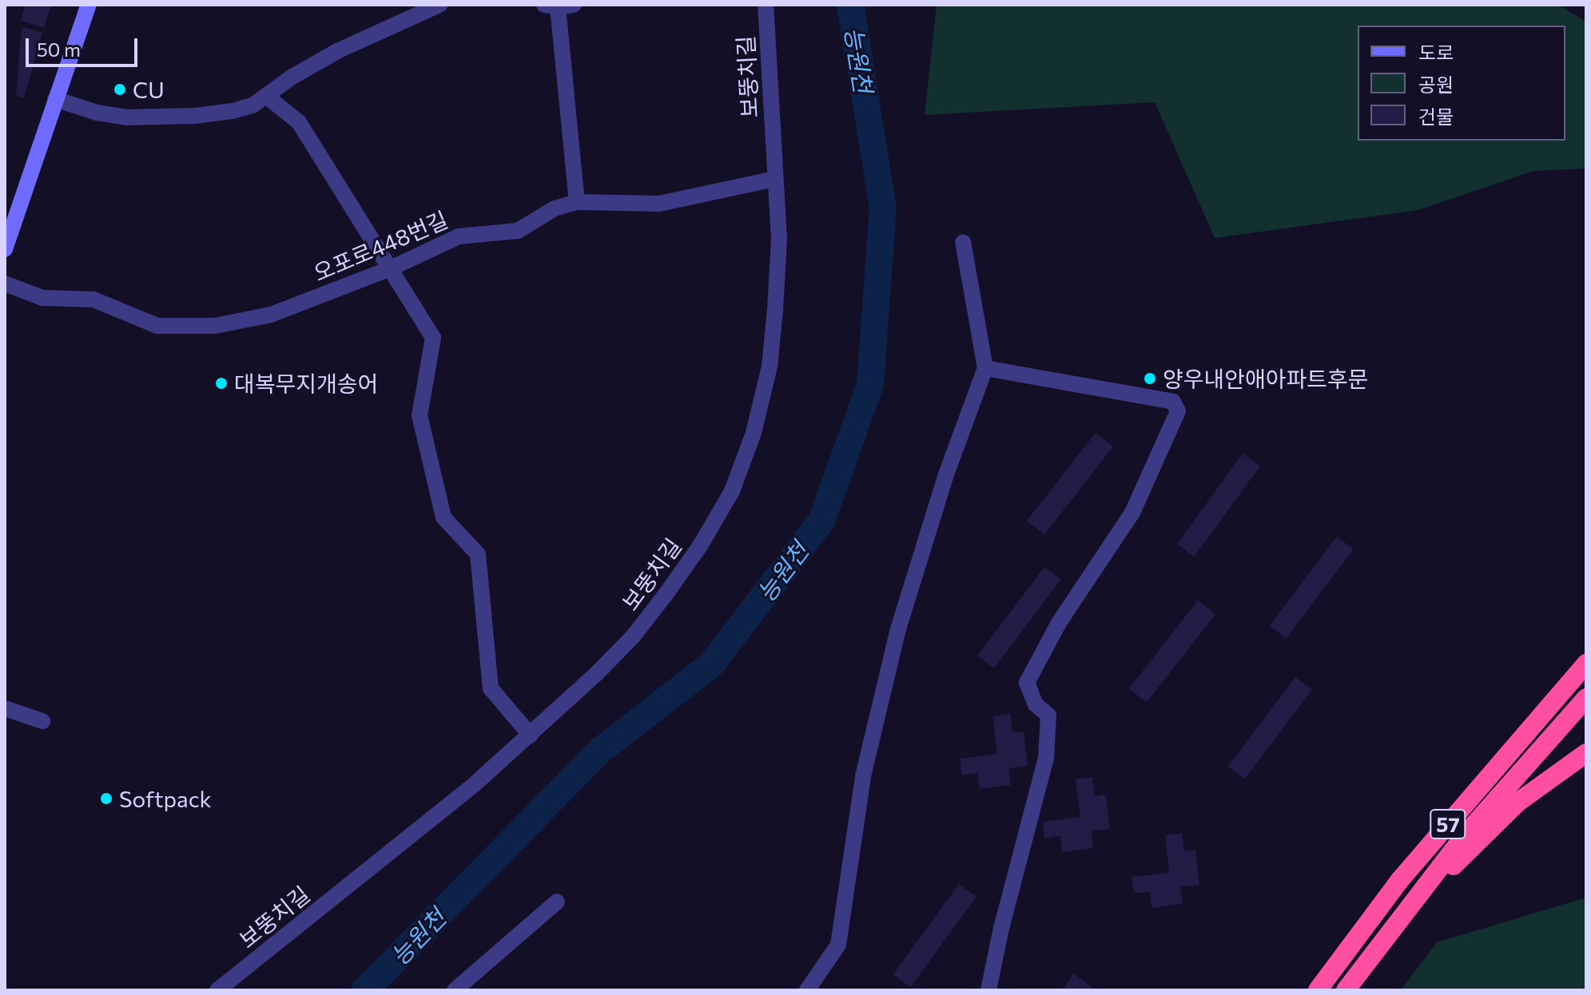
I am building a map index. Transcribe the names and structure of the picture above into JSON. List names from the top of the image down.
{
  "streets": {
    "highway": ["57"],
    "street": ["보뚱치길", "오포로448번길"]
  },
  "crossings": [
    ["보뚱치길", "오포로448번길"]
  ],
  "water": ["능원천"],
  "places": [
    "CU",
    "양우내안애아파트후문",
    "대복무지개송어",
    "Softpack"
  ],
  "legend": ["도로", "공원", "건물"],
  "scale_bar": "50 m"
}
